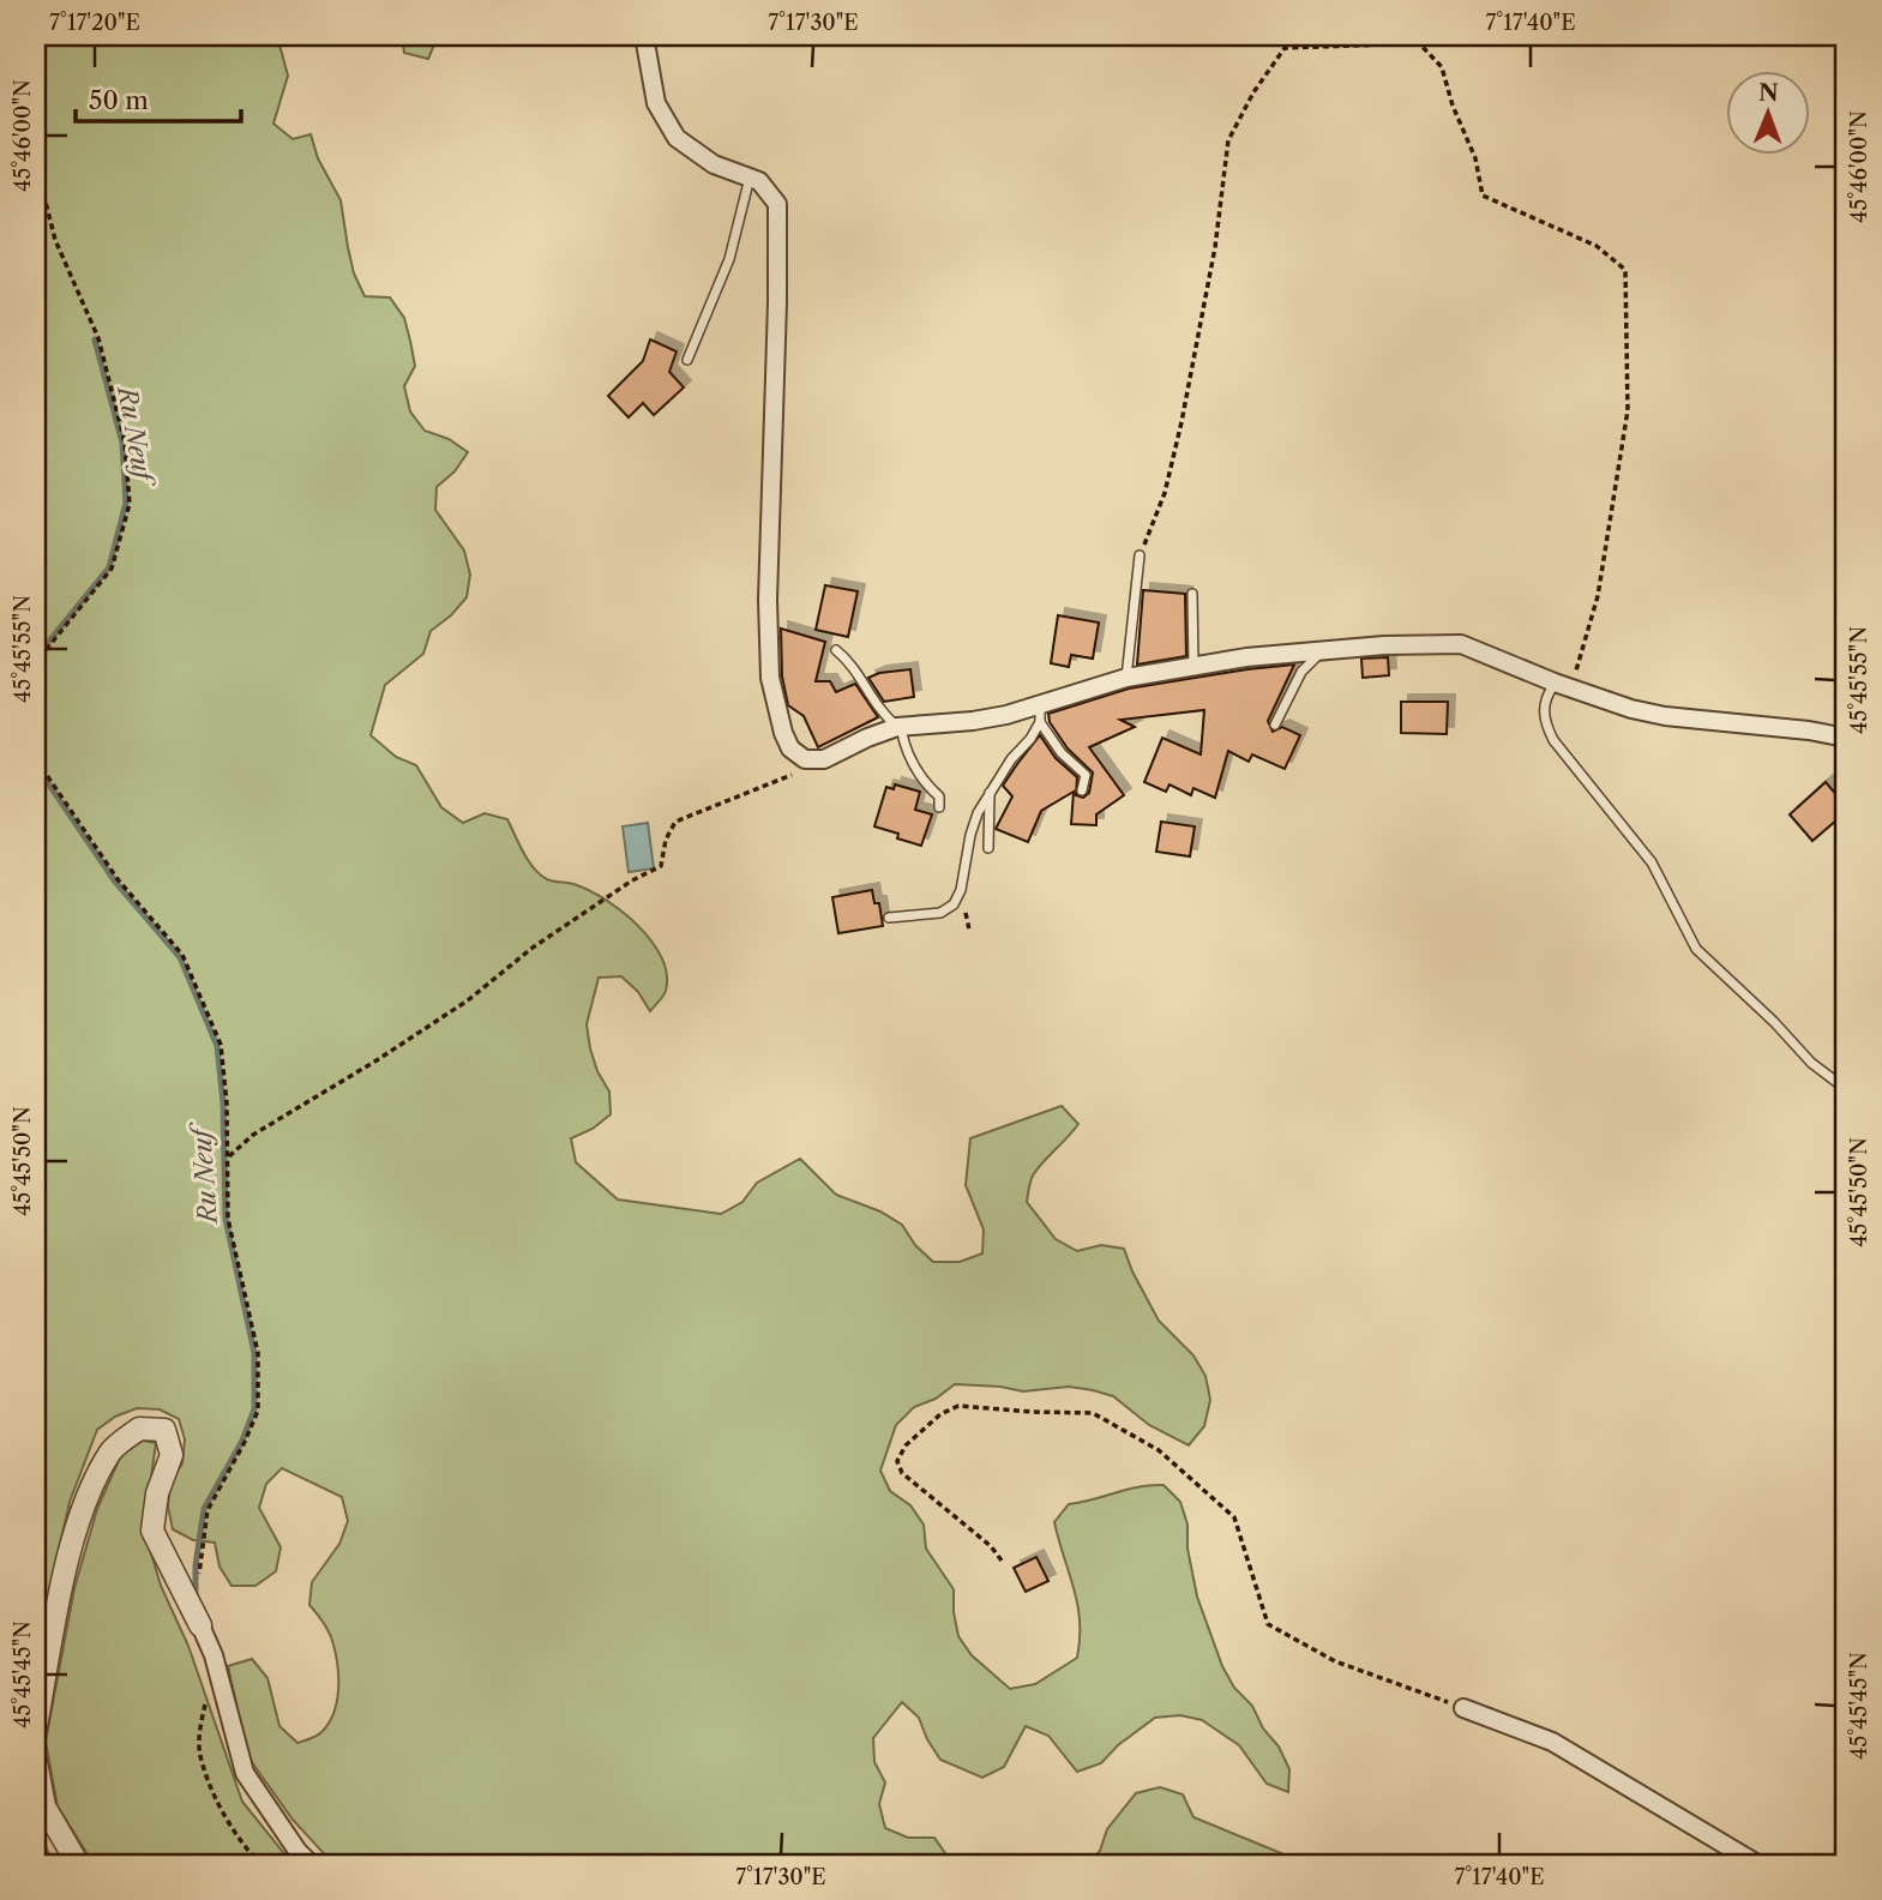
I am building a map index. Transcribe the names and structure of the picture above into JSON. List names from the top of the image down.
{
  "water": ["Ru Neuf"],
  "scale_bar": "50 m",
  "north": "top",
  "coordinates": [
    "7°17'20\"E",
    "7°17'30\"E",
    "7°17'40\"E",
    "45°46'00\"N",
    "45°45'55\"N",
    "45°45'50\"N",
    "45°45'45\"N"
  ]
}
